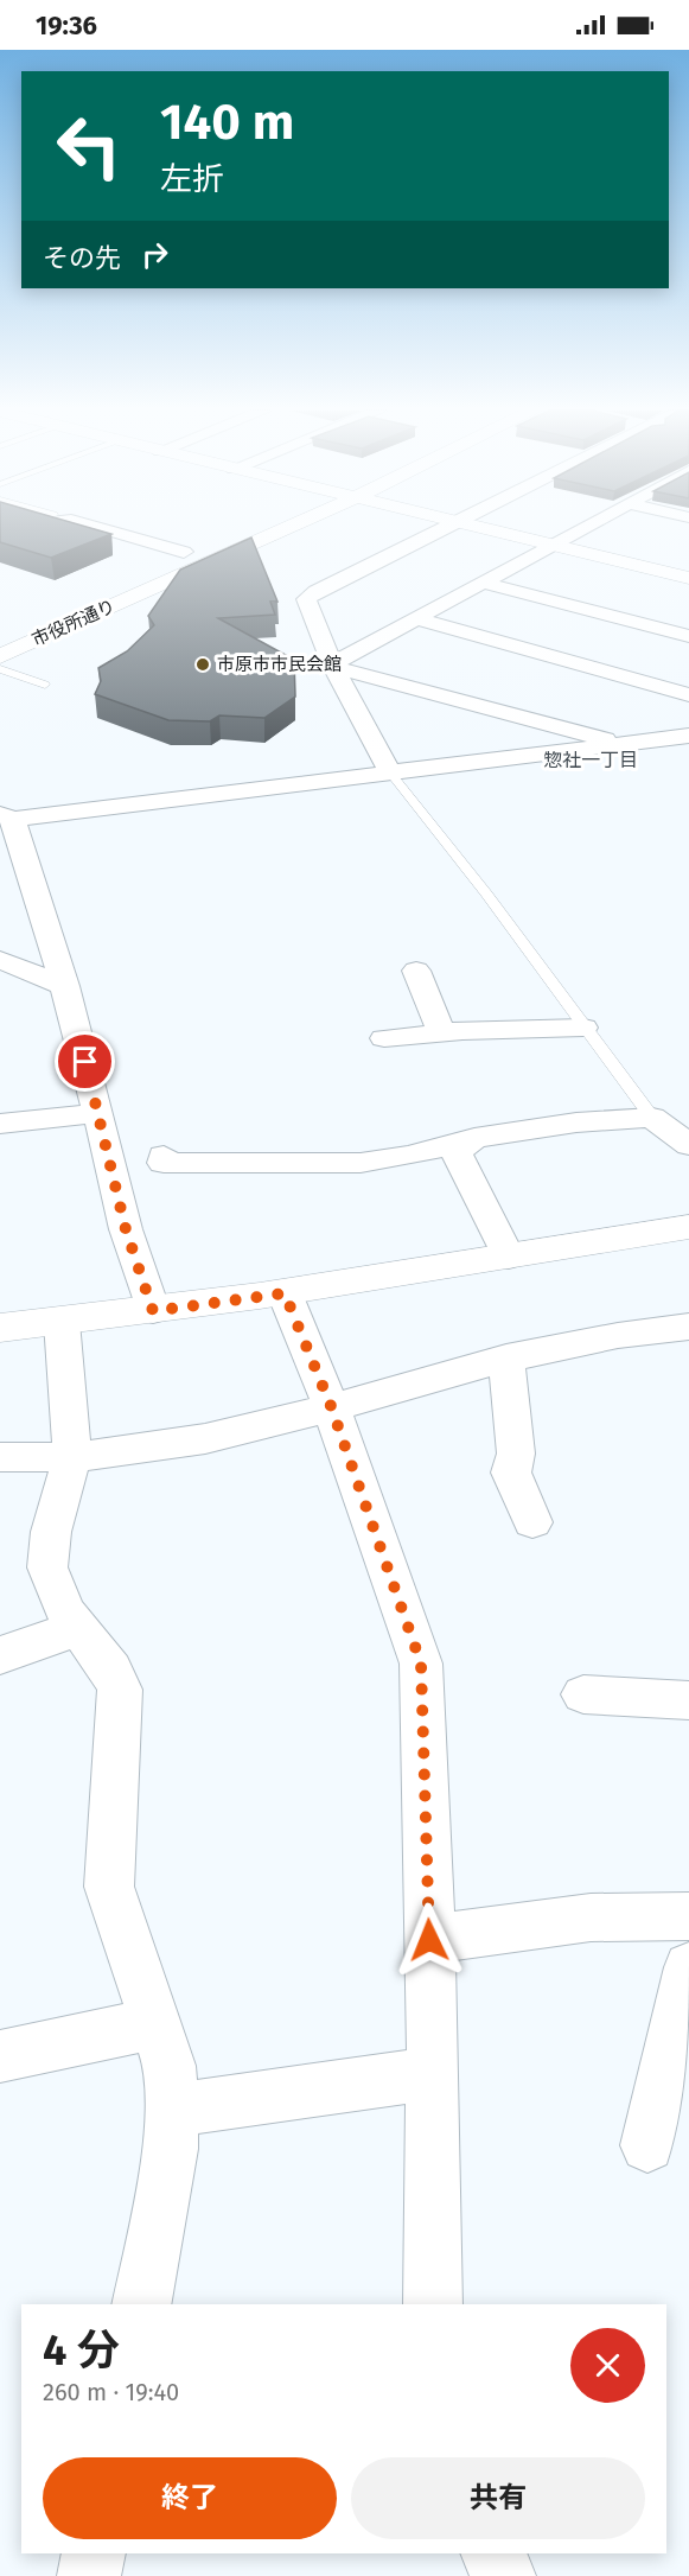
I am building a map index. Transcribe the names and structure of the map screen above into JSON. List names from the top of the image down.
{
  "streets": {
    "street": ["市役所通り"]
  },
  "districts": ["惣社一丁目"],
  "places": ["市原市市民会館"],
  "page": {
    "status": "19:36",
    "turn": ["140 m", "左折"],
    "then": "その先",
    "heading": ["4 分", "260 m · 19:40"],
    "buttons": ["終了", "共有"]
  }
}
